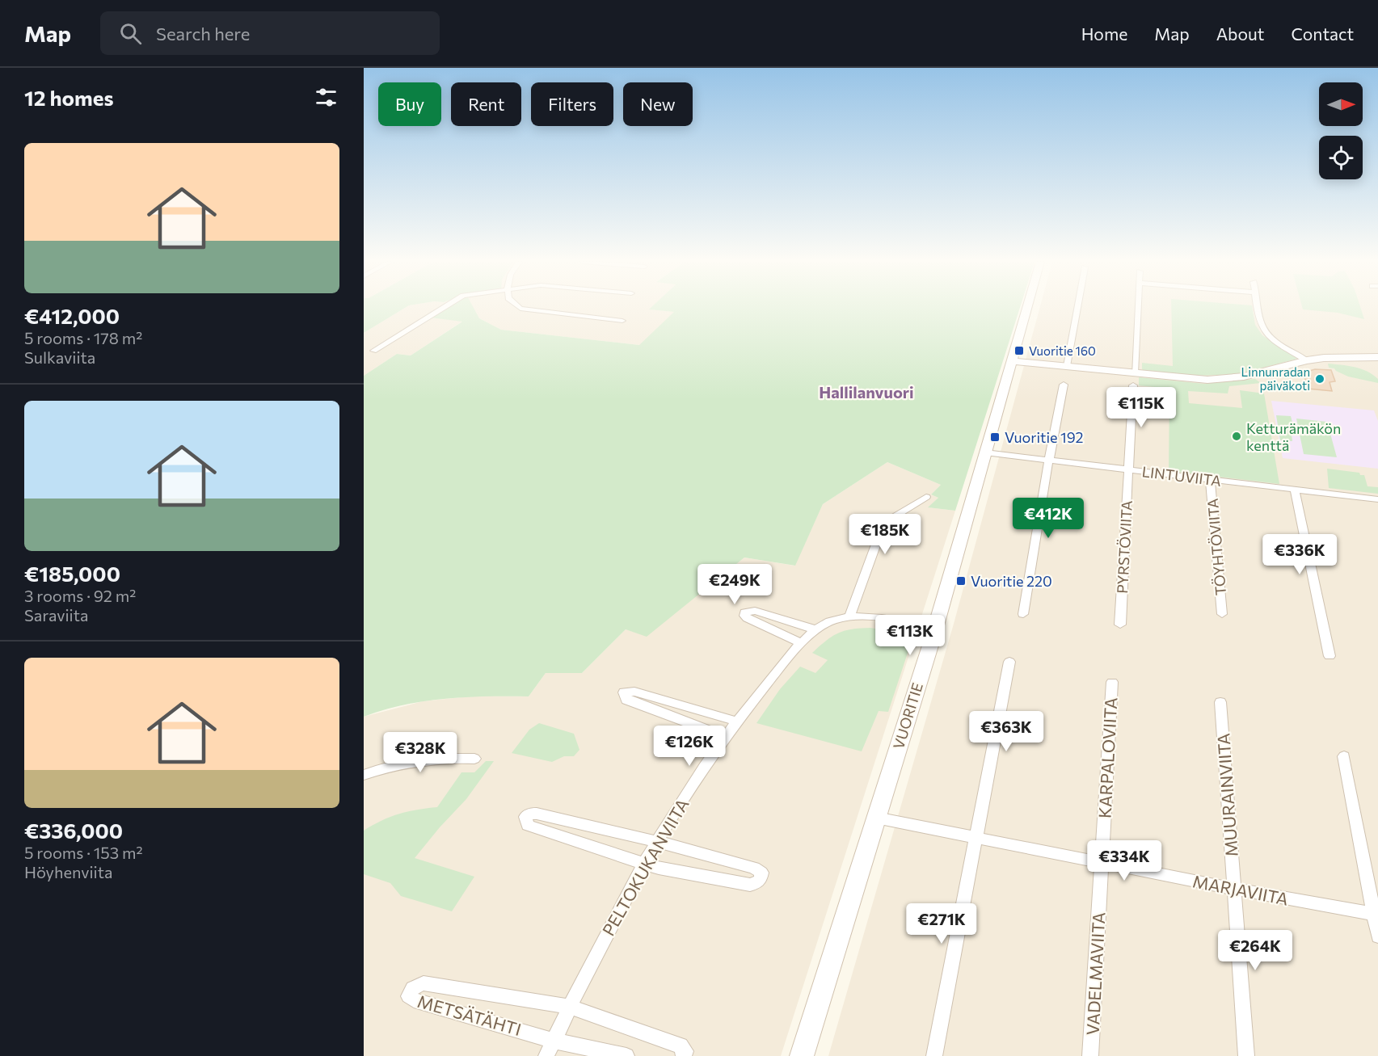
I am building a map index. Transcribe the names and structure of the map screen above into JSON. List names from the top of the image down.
{
  "streets": {
    "street": [
      "LINTUVIITA",
      "PYRSTÖVIITA",
      "TÖYHTÖVIITA",
      "VUORITIE",
      "KARPALOVIITA",
      "MUURAINVIITA",
      "PELTOKUKANVIITA",
      "MARJAVIITA",
      "VADELMAVIITA",
      "METSÄTÄHTI"
    ]
  },
  "crossings": [
    ["LINTUVIITA", "PYRSTÖVIITA"],
    ["LINTUVIITA", "TÖYHTÖVIITA"],
    ["LINTUVIITA", "VUORITIE"],
    ["VUORITIE", "PELTOKUKANVIITA"],
    ["VUORITIE", "MARJAVIITA"],
    ["KARPALOVIITA", "MARJAVIITA"],
    ["KARPALOVIITA", "VADELMAVIITA"],
    ["MUURAINVIITA", "MARJAVIITA"],
    ["PELTOKUKANVIITA", "METSÄTÄHTI"],
    ["MARJAVIITA", "VADELMAVIITA"]
  ],
  "districts": ["Hallilanvuori"],
  "places": {
    "transit": ["Vuoritie 160", "Vuoritie 192", "Vuoritie 220"],
    "other": ["Linnunradan päiväkoti", "Ketturämäkön kenttä"]
  },
  "north": "right",
  "page": {
    "header": "Map",
    "search": "Search here",
    "nav": [
      "Home",
      "Map",
      "About",
      "Contact"
    ],
    "heading": "12 homes",
    "chip": [
      "Buy",
      "Rent",
      "Filters",
      "New"
    ],
    "list": [
      {
        "name": "€412,000",
        "note": "5 rooms · 178 m² · Sulkaviita"
      },
      {
        "name": "€185,000",
        "note": "3 rooms · 92 m² · Saraviita"
      },
      {
        "name": "€336,000",
        "note": "5 rooms · 153 m² · Höyhenviita"
      }
    ],
    "price": [
      "€115K",
      "€412K",
      "€185K",
      "€336K",
      "€249K",
      "€113K",
      "€363K",
      "€126K",
      "€328K",
      "€334K",
      "€271K",
      "€264K"
    ]
  }
}
